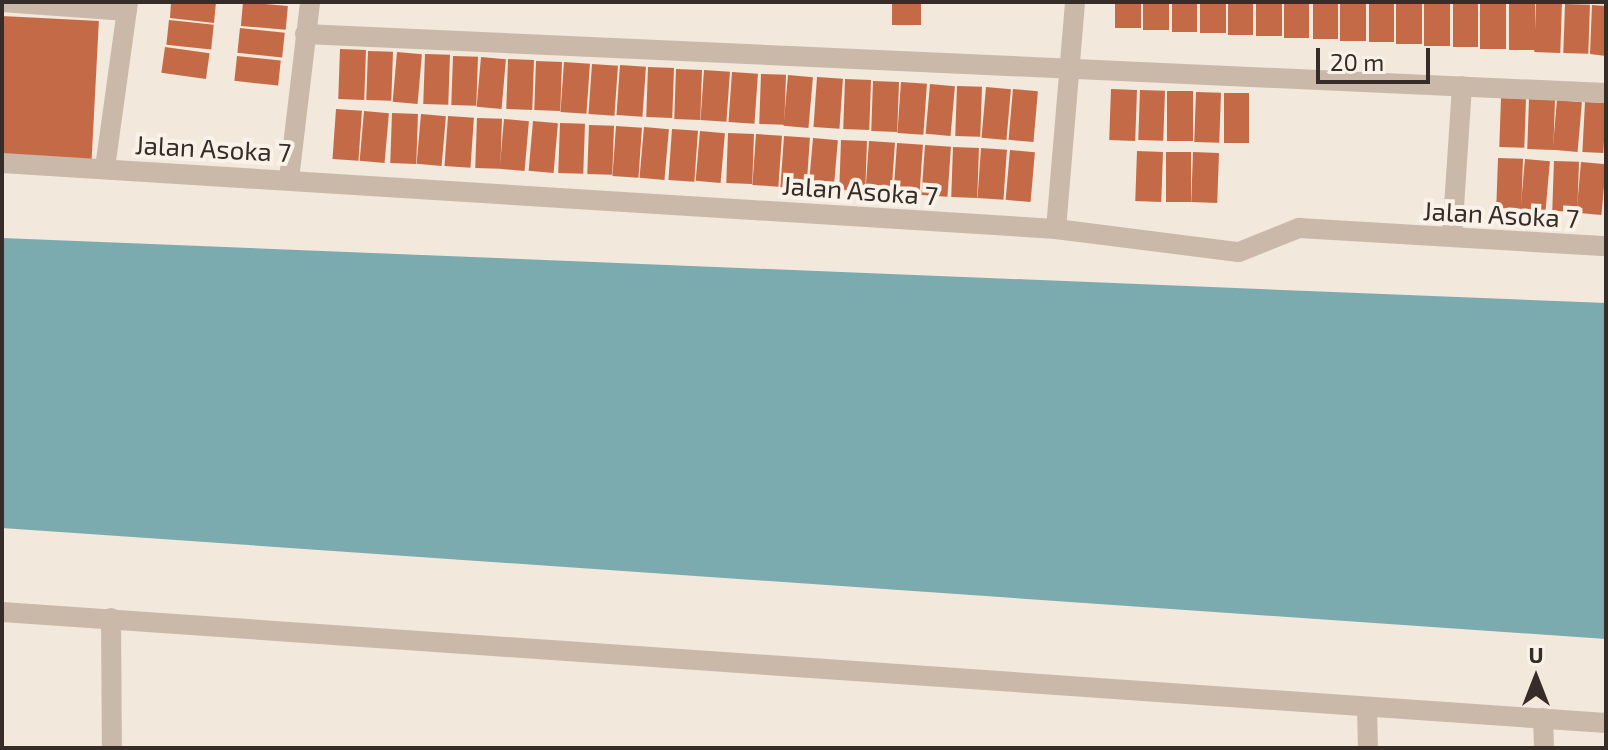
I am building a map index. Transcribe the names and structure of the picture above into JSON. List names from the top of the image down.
{
  "streets": {
    "street": ["Jalan Asoka 7"]
  },
  "scale_bar": "20 m",
  "north": "top"
}
